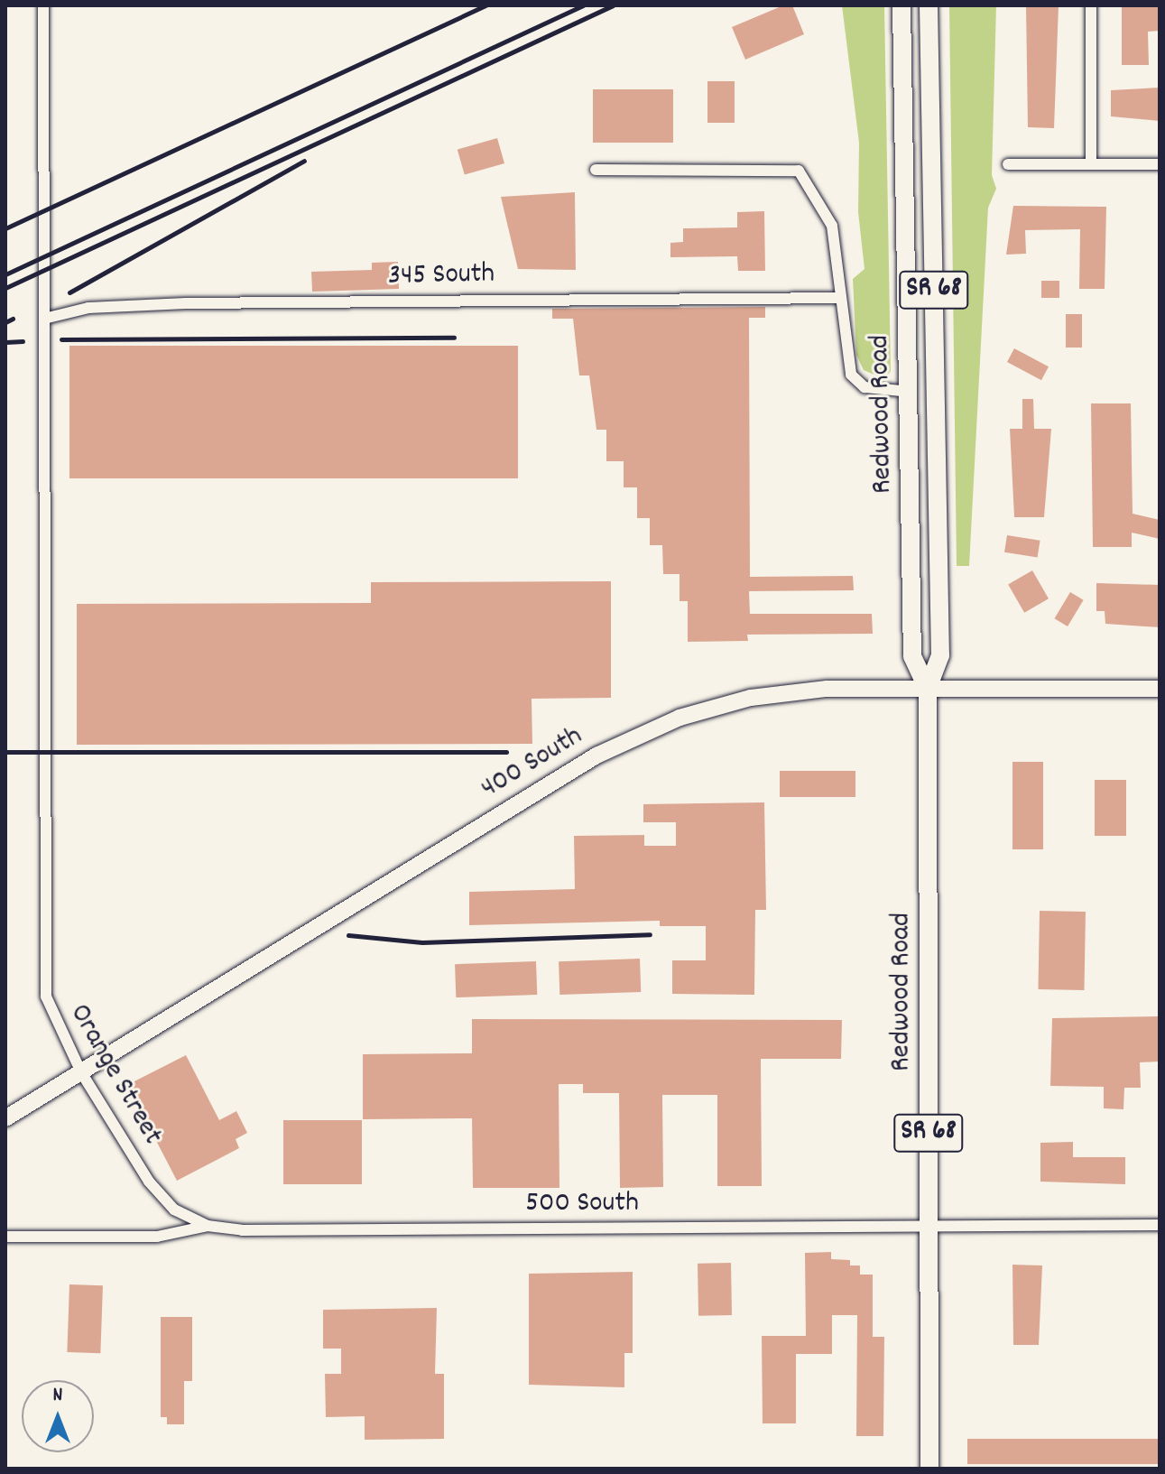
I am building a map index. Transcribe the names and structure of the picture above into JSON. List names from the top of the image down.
{
  "streets": {
    "main road": ["SR 68", "Redwood Road"],
    "street": [
      "345 South",
      "400 South",
      "Orange Street",
      "500 South"
    ]
  },
  "crossings": [
    ["345 South", "Orange Street"],
    ["Redwood Road", "400 South"],
    ["Redwood Road", "500 South"],
    ["400 South", "Orange Street"],
    ["Orange Street", "500 South"]
  ],
  "north": "top"
}
